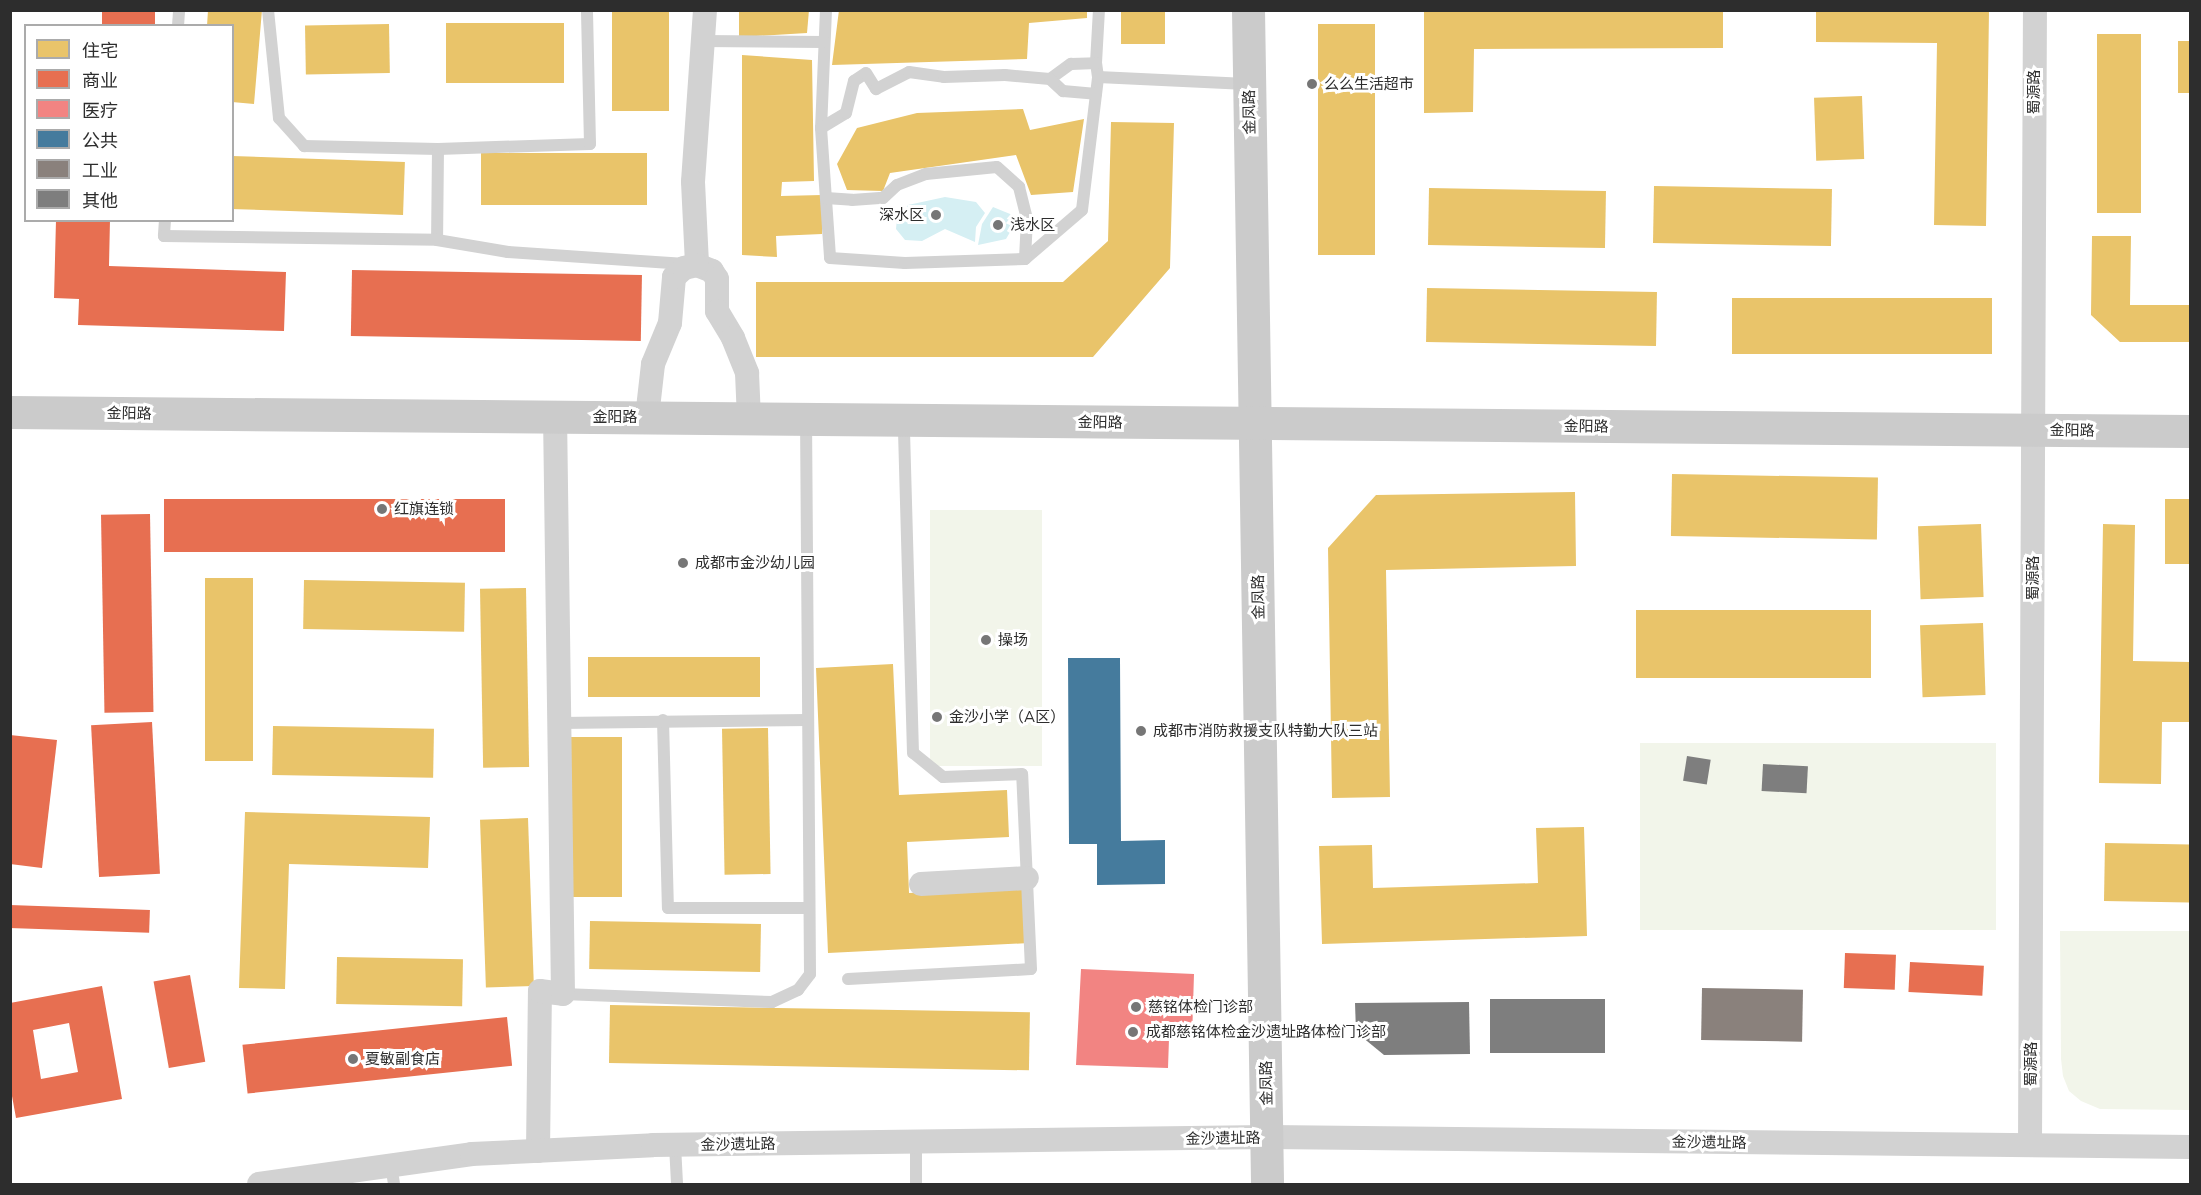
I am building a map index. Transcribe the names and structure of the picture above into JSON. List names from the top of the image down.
{
  "streets": {
    "street": [
      "蜀源路",
      "金凤路",
      "金阳路",
      "金沙遗址路"
    ]
  },
  "crossings": [
    ["蜀源路", "金阳路"],
    ["蜀源路", "金沙遗址路"],
    ["金凤路", "金阳路"],
    ["金凤路", "金沙遗址路"]
  ],
  "places": [
    "么么生活超市",
    "深水区",
    "浅水区",
    "红旗连锁",
    "成都市金沙幼儿园",
    "操场",
    "金沙小学（A区）",
    "成都市消防救援支队特勤大队三站",
    "慈铭体检门诊部",
    "成都慈铭体检金沙遗址路体检门诊部",
    "夏敏副食店"
  ],
  "legend": [
    "住宅",
    "商业",
    "医疗",
    "公共",
    "工业",
    "其他"
  ]
}
